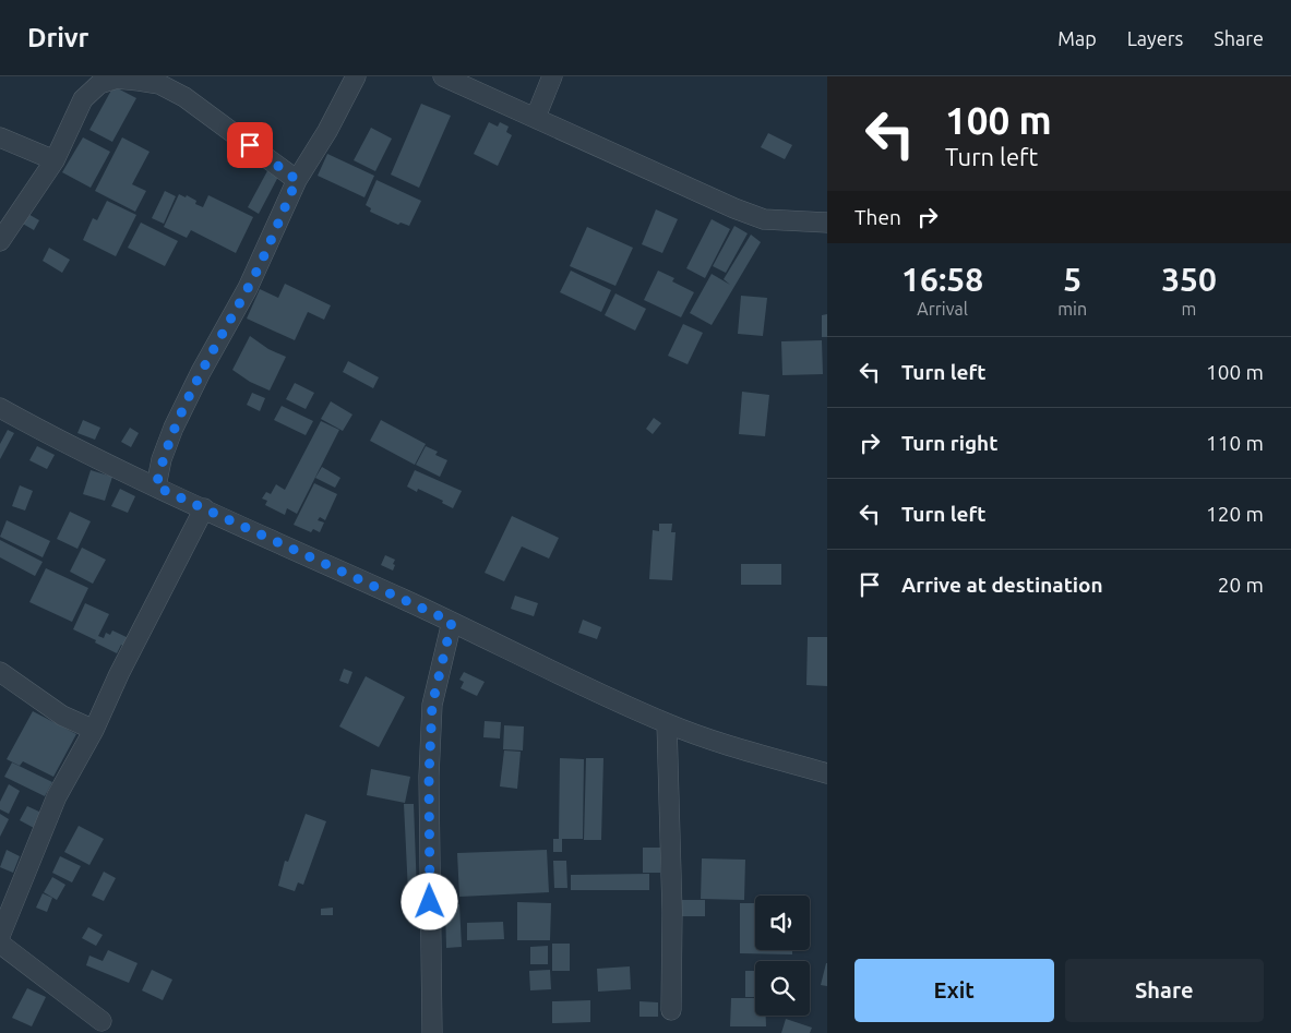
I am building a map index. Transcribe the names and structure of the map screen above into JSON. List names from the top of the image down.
{
  "page": {
    "header": "Drivr",
    "nav": ["Map", "Layers", "Share"],
    "turn": ["100 m", "Turn left"],
    "then": "Then",
    "eta": [
      "16:58",
      "Arrival",
      "5",
      "min",
      "350",
      "m"
    ],
    "list": [
      {
        "name": "Turn left",
        "value": "100 m"
      },
      {
        "name": "Turn right",
        "value": "110 m"
      },
      {
        "name": "Turn left",
        "value": "120 m"
      },
      {
        "name": "Arrive at destination",
        "value": "20 m"
      }
    ],
    "buttons": ["Exit", "Share"]
  }
}
